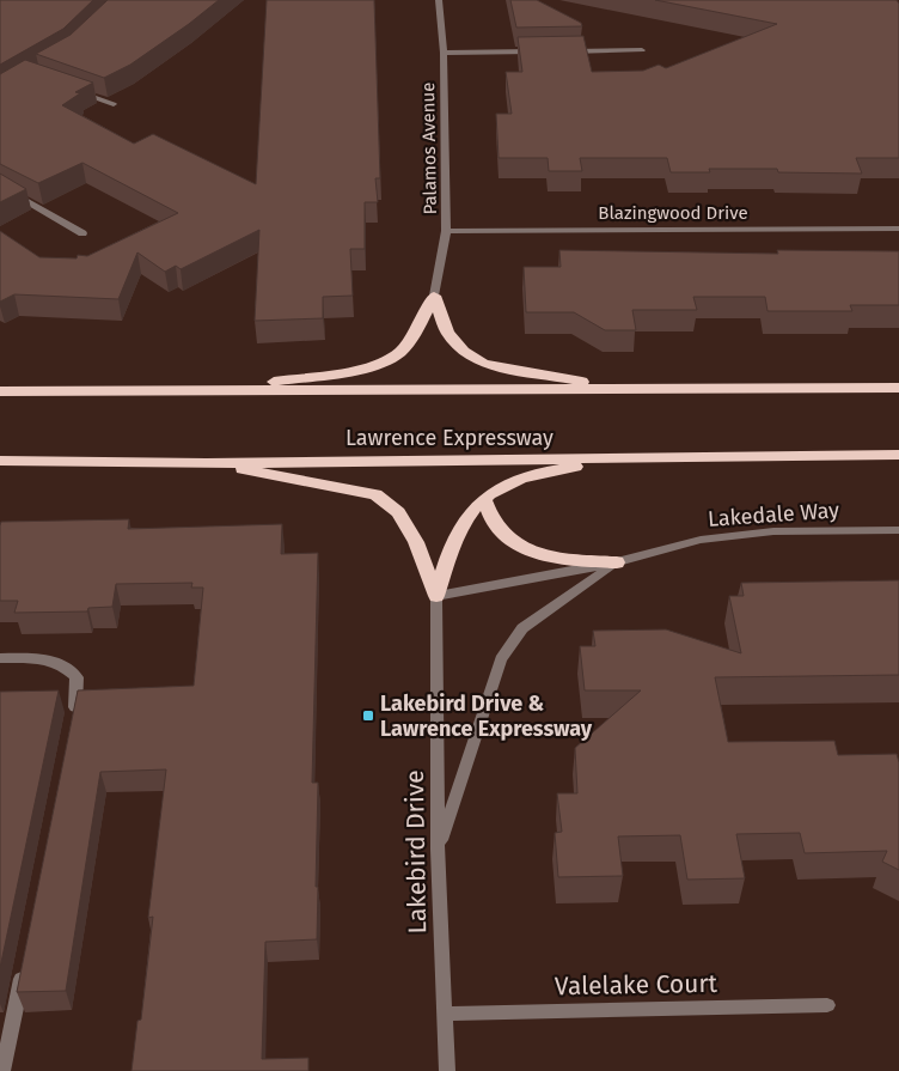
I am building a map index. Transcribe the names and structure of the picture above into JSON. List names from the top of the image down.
{
  "streets": {
    "highway": ["Lawrence Expressway"],
    "street": [
      "Palamos Avenue",
      "Blazingwood Drive",
      "Lakedale Way",
      "Lakebird Drive",
      "Valelake Court"
    ]
  },
  "crossings": [
    ["Palamos Avenue", "Blazingwood Drive"],
    ["Lakedale Way", "Lakebird Drive"],
    ["Lakebird Drive", "Valelake Court"]
  ],
  "places": {
    "transit": ["Lakebird Drive & Lawrence Expressway"]
  }
}
